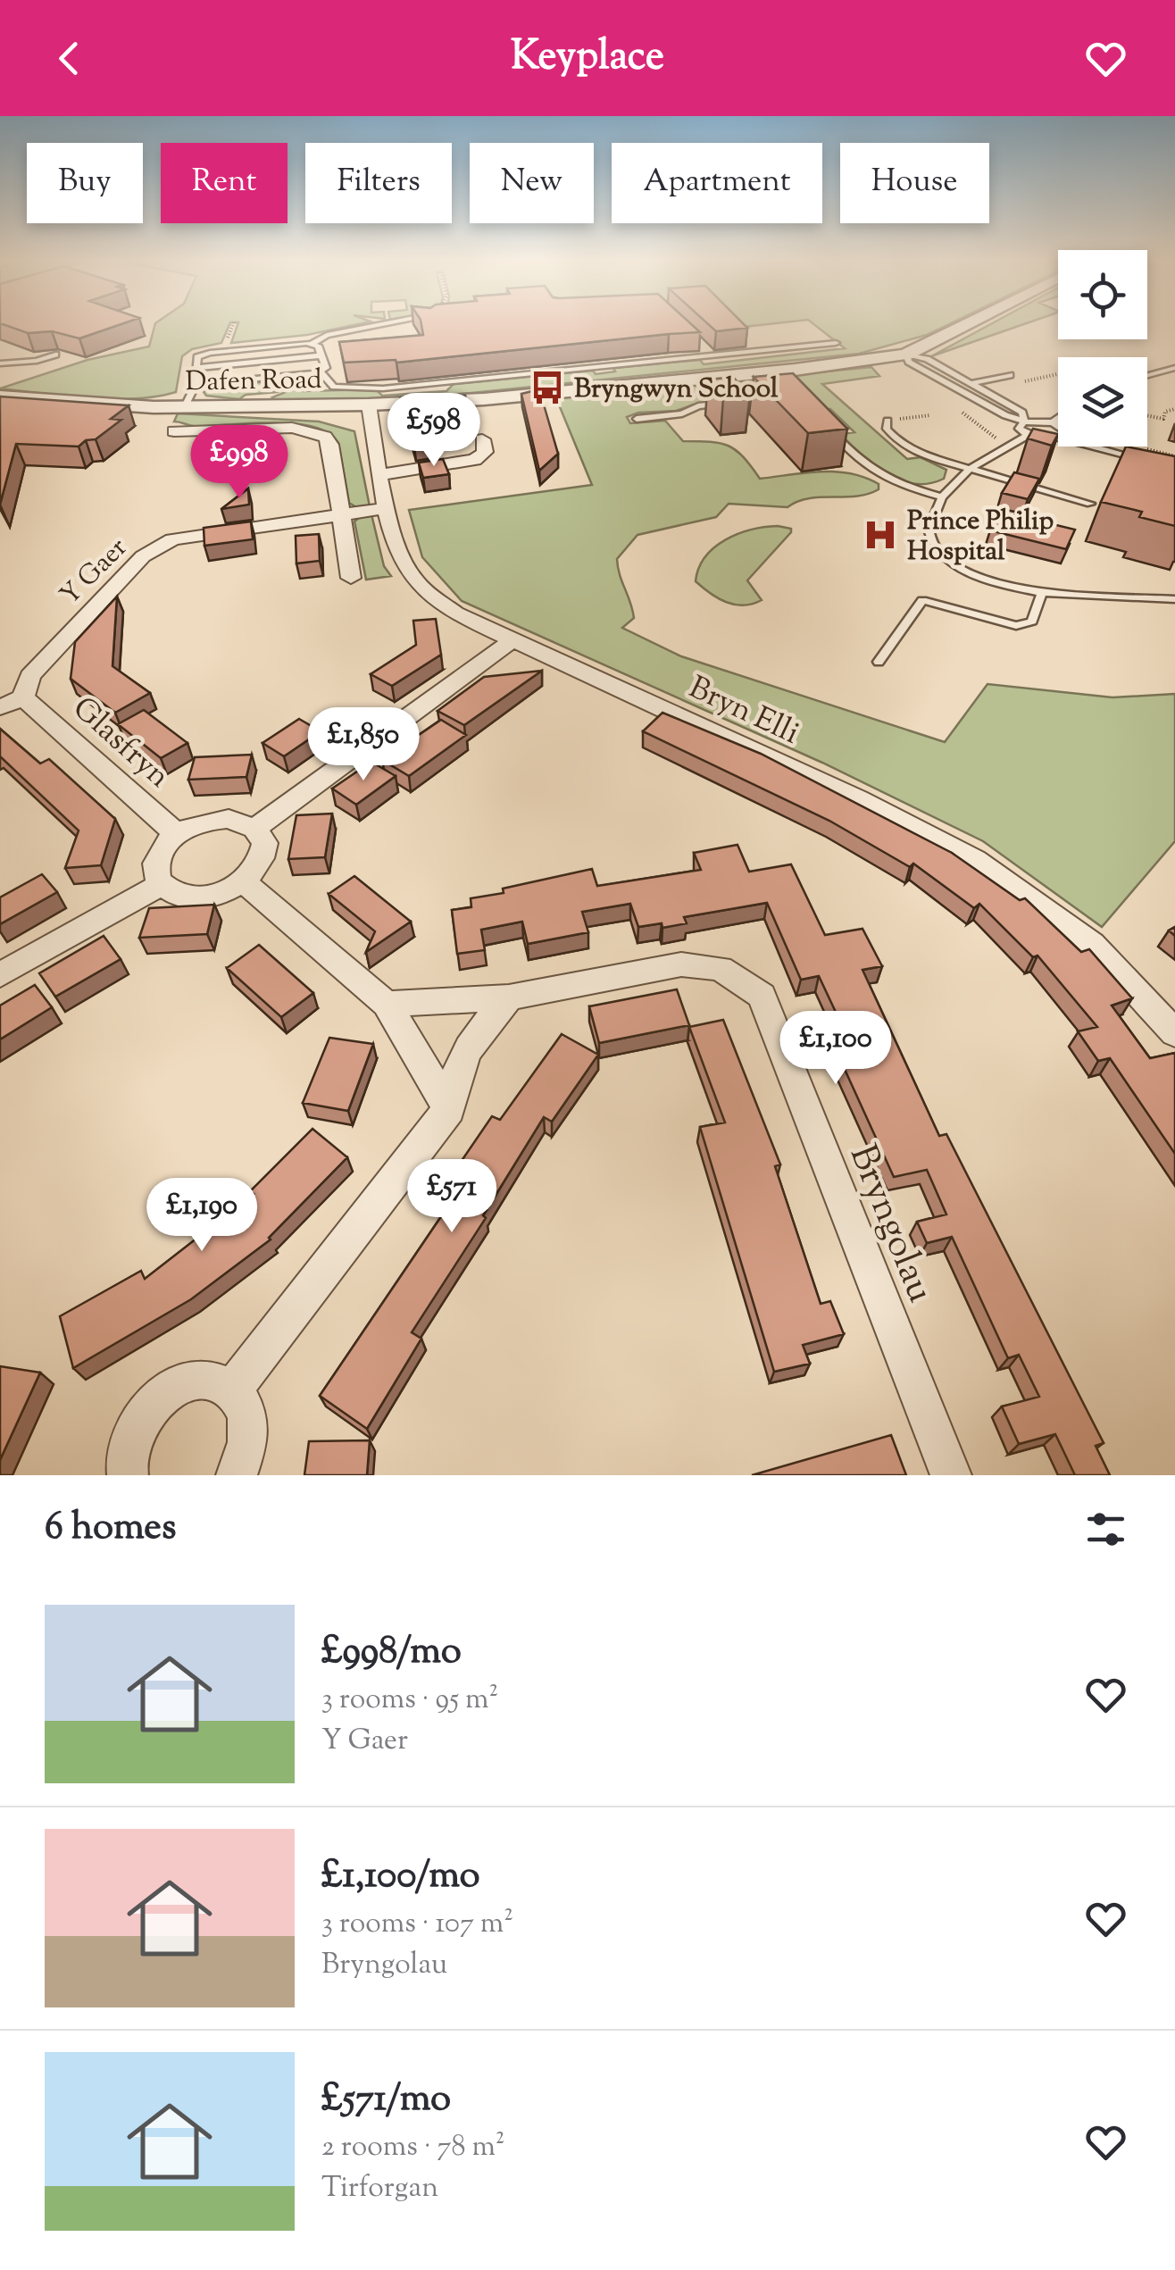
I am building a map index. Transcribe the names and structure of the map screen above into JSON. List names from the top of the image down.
{
  "streets": {
    "street": [
      "Dafen Road",
      "Y Gaer",
      "Bryn Elli",
      "Glasfryn",
      "Bryngolau"
    ]
  },
  "crossings": [
    ["Dafen Road", "Bryn Elli"],
    ["Y Gaer", "Bryn Elli"],
    ["Y Gaer", "Glasfryn"]
  ],
  "places": {
    "bus stop": ["Bryngwyn School"],
    "hospital": ["Prince Philip Hospital"]
  },
  "page": {
    "header": "Keyplace",
    "chip": [
      "Buy",
      "Rent",
      "Filters",
      "New",
      "Apartment",
      "House"
    ],
    "price": [
      "£598",
      "£998",
      "£1,850",
      "£1,100",
      "£571",
      "£1,190"
    ],
    "heading": "6 homes",
    "list": [
      {
        "name": "£998/mo",
        "note": "3 rooms · 95 m² · Y Gaer"
      },
      {
        "name": "£1,100/mo",
        "note": "3 rooms · 107 m² · Bryngolau"
      },
      {
        "name": "£571/mo",
        "note": "2 rooms · 78 m² · Tirforgan"
      }
    ]
  }
}
